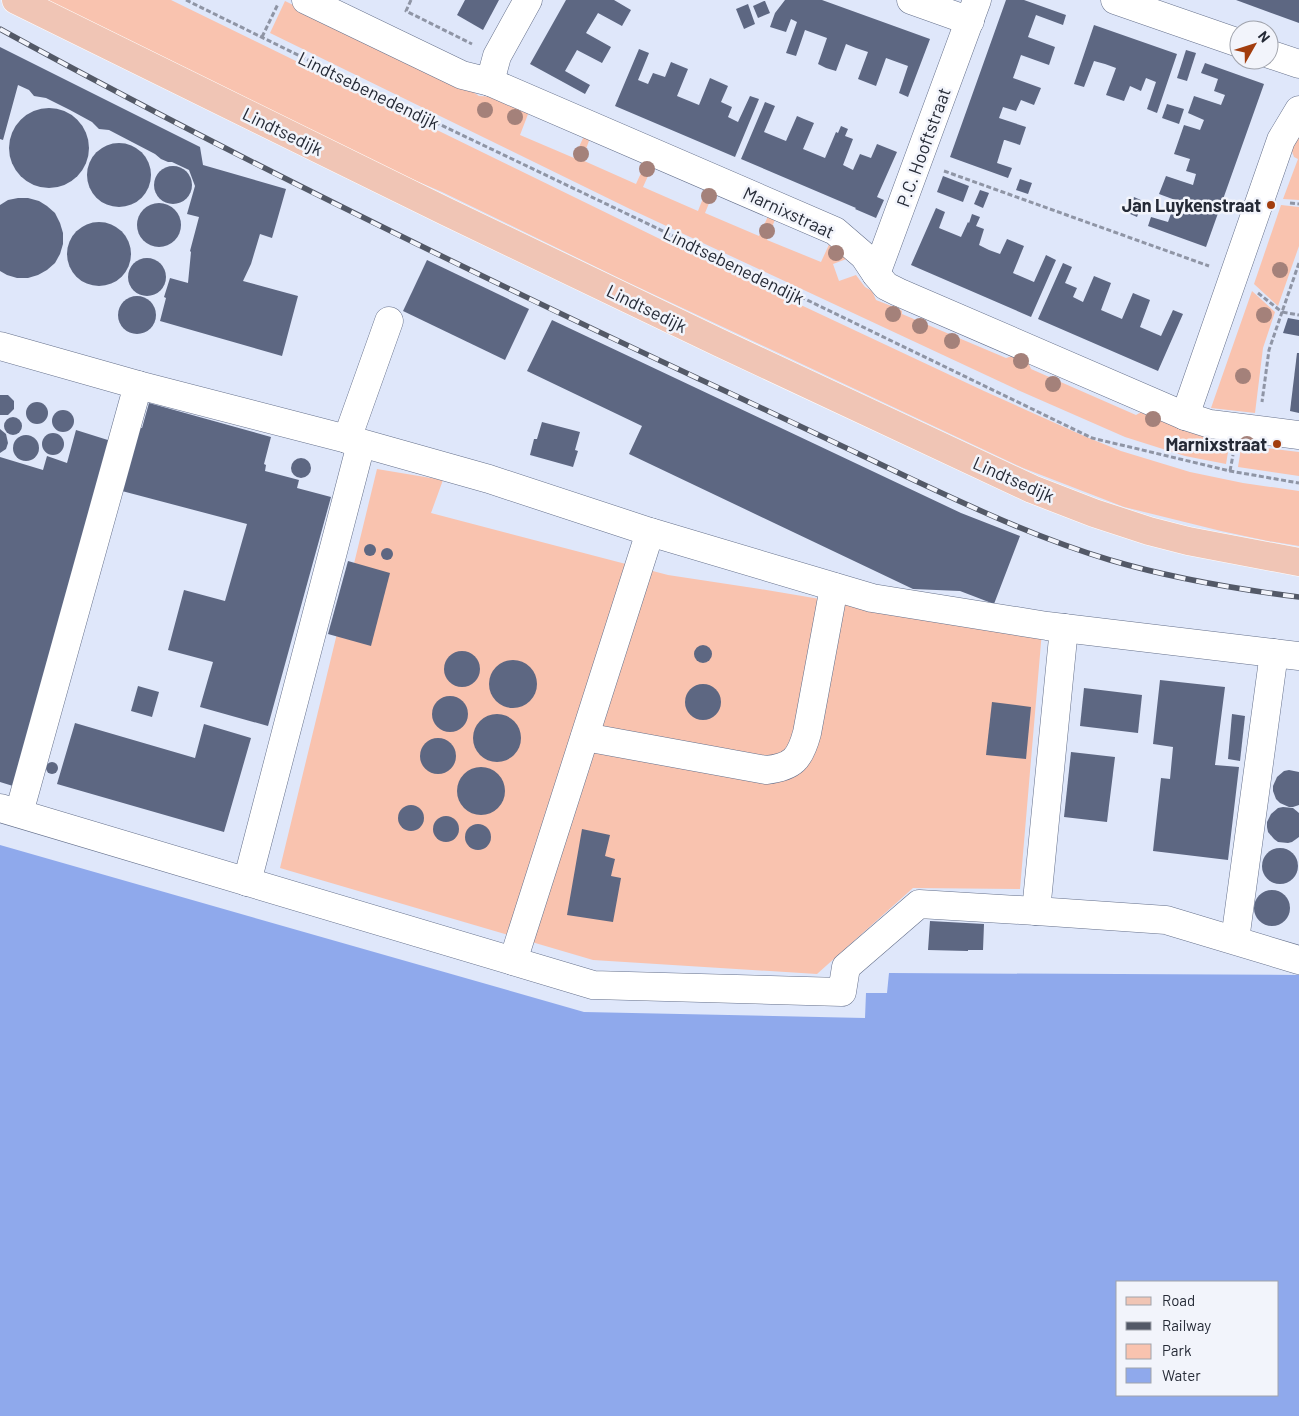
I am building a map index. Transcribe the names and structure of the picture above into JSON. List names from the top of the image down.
{
  "streets": {
    "main road": ["Lindtsedijk"],
    "street": ["P.C. Hooftstraat", "Marnixstraat"],
    "path": ["Lindtsebenedendijk"]
  },
  "crossings": [
    ["P.C. Hooftstraat", "Marnixstraat"]
  ],
  "places": ["Jan Luykenstraat", "Marnixstraat"],
  "legend": [
    "Road",
    "Railway",
    "Park",
    "Water"
  ],
  "north": "top right"
}
